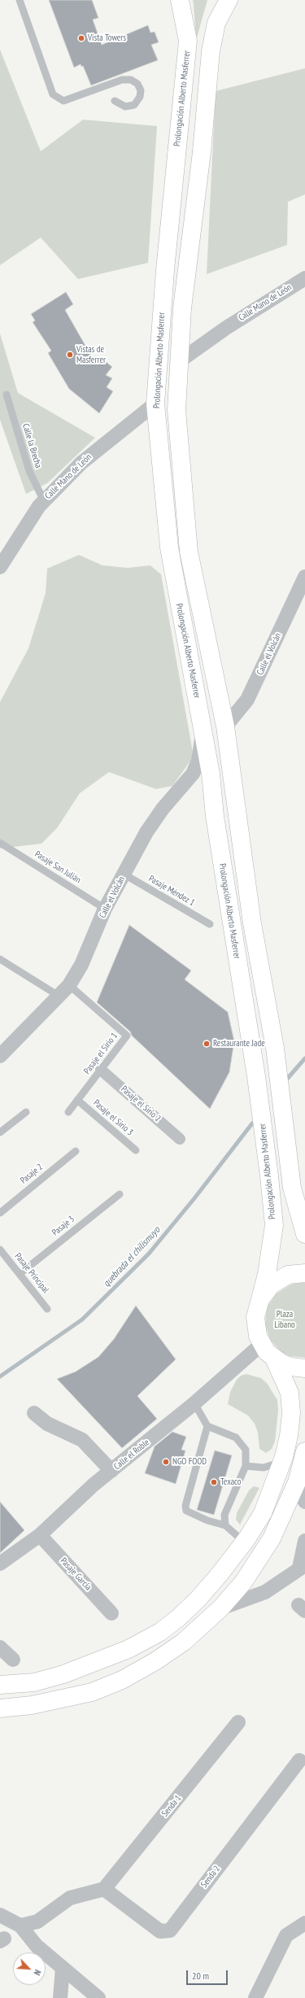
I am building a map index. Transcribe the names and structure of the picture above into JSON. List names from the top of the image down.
{
  "streets": {
    "main road": ["Prolongación Alberto Masferrer"],
    "street": [
      "Calle Mano de León",
      "Calle el Volcán",
      "Pasaje el Sirio 2",
      "Calle el Roble",
      "Pasaje García",
      "Senda 1",
      "Senda 2"
    ],
    "lane": [
      "Calle la Brecha",
      "Pasaje San Julián",
      "Pasaje Méndez 1",
      "Pasaje el Sirio 1",
      "Pasaje el Sirio 3",
      "Pasaje 2",
      "Pasaje 3",
      "Pasaje Principal"
    ]
  },
  "crossings": [
    ["Prolongación Alberto Masferrer", "Calle Mano de León"],
    ["Prolongación Alberto Masferrer", "Calle el Volcán"],
    ["Prolongación Alberto Masferrer", "Calle el Roble"],
    ["Calle Mano de León", "Calle la Brecha"],
    ["Calle el Volcán", "Pasaje San Julián"],
    ["Calle el Volcán", "Pasaje Méndez 1"],
    ["Calle el Volcán", "Pasaje el Sirio 1"],
    ["Pasaje el Sirio 1", "Pasaje el Sirio 2"],
    ["Pasaje el Sirio 1", "Pasaje el Sirio 3"],
    ["Pasaje 3", "Pasaje Principal"],
    ["Calle el Roble", "Pasaje García"],
    ["Senda 1", "Senda 2"]
  ],
  "water": ["quebrada el chilismuyo"],
  "parks": ["Plaza Libano"],
  "places": [
    "Vista Towers",
    "Vistas de Masferrer",
    "Restaurante Jade",
    "NGO FOOD",
    "Texaco"
  ],
  "scale_bar": "20 m",
  "north": "bottom right"
}
